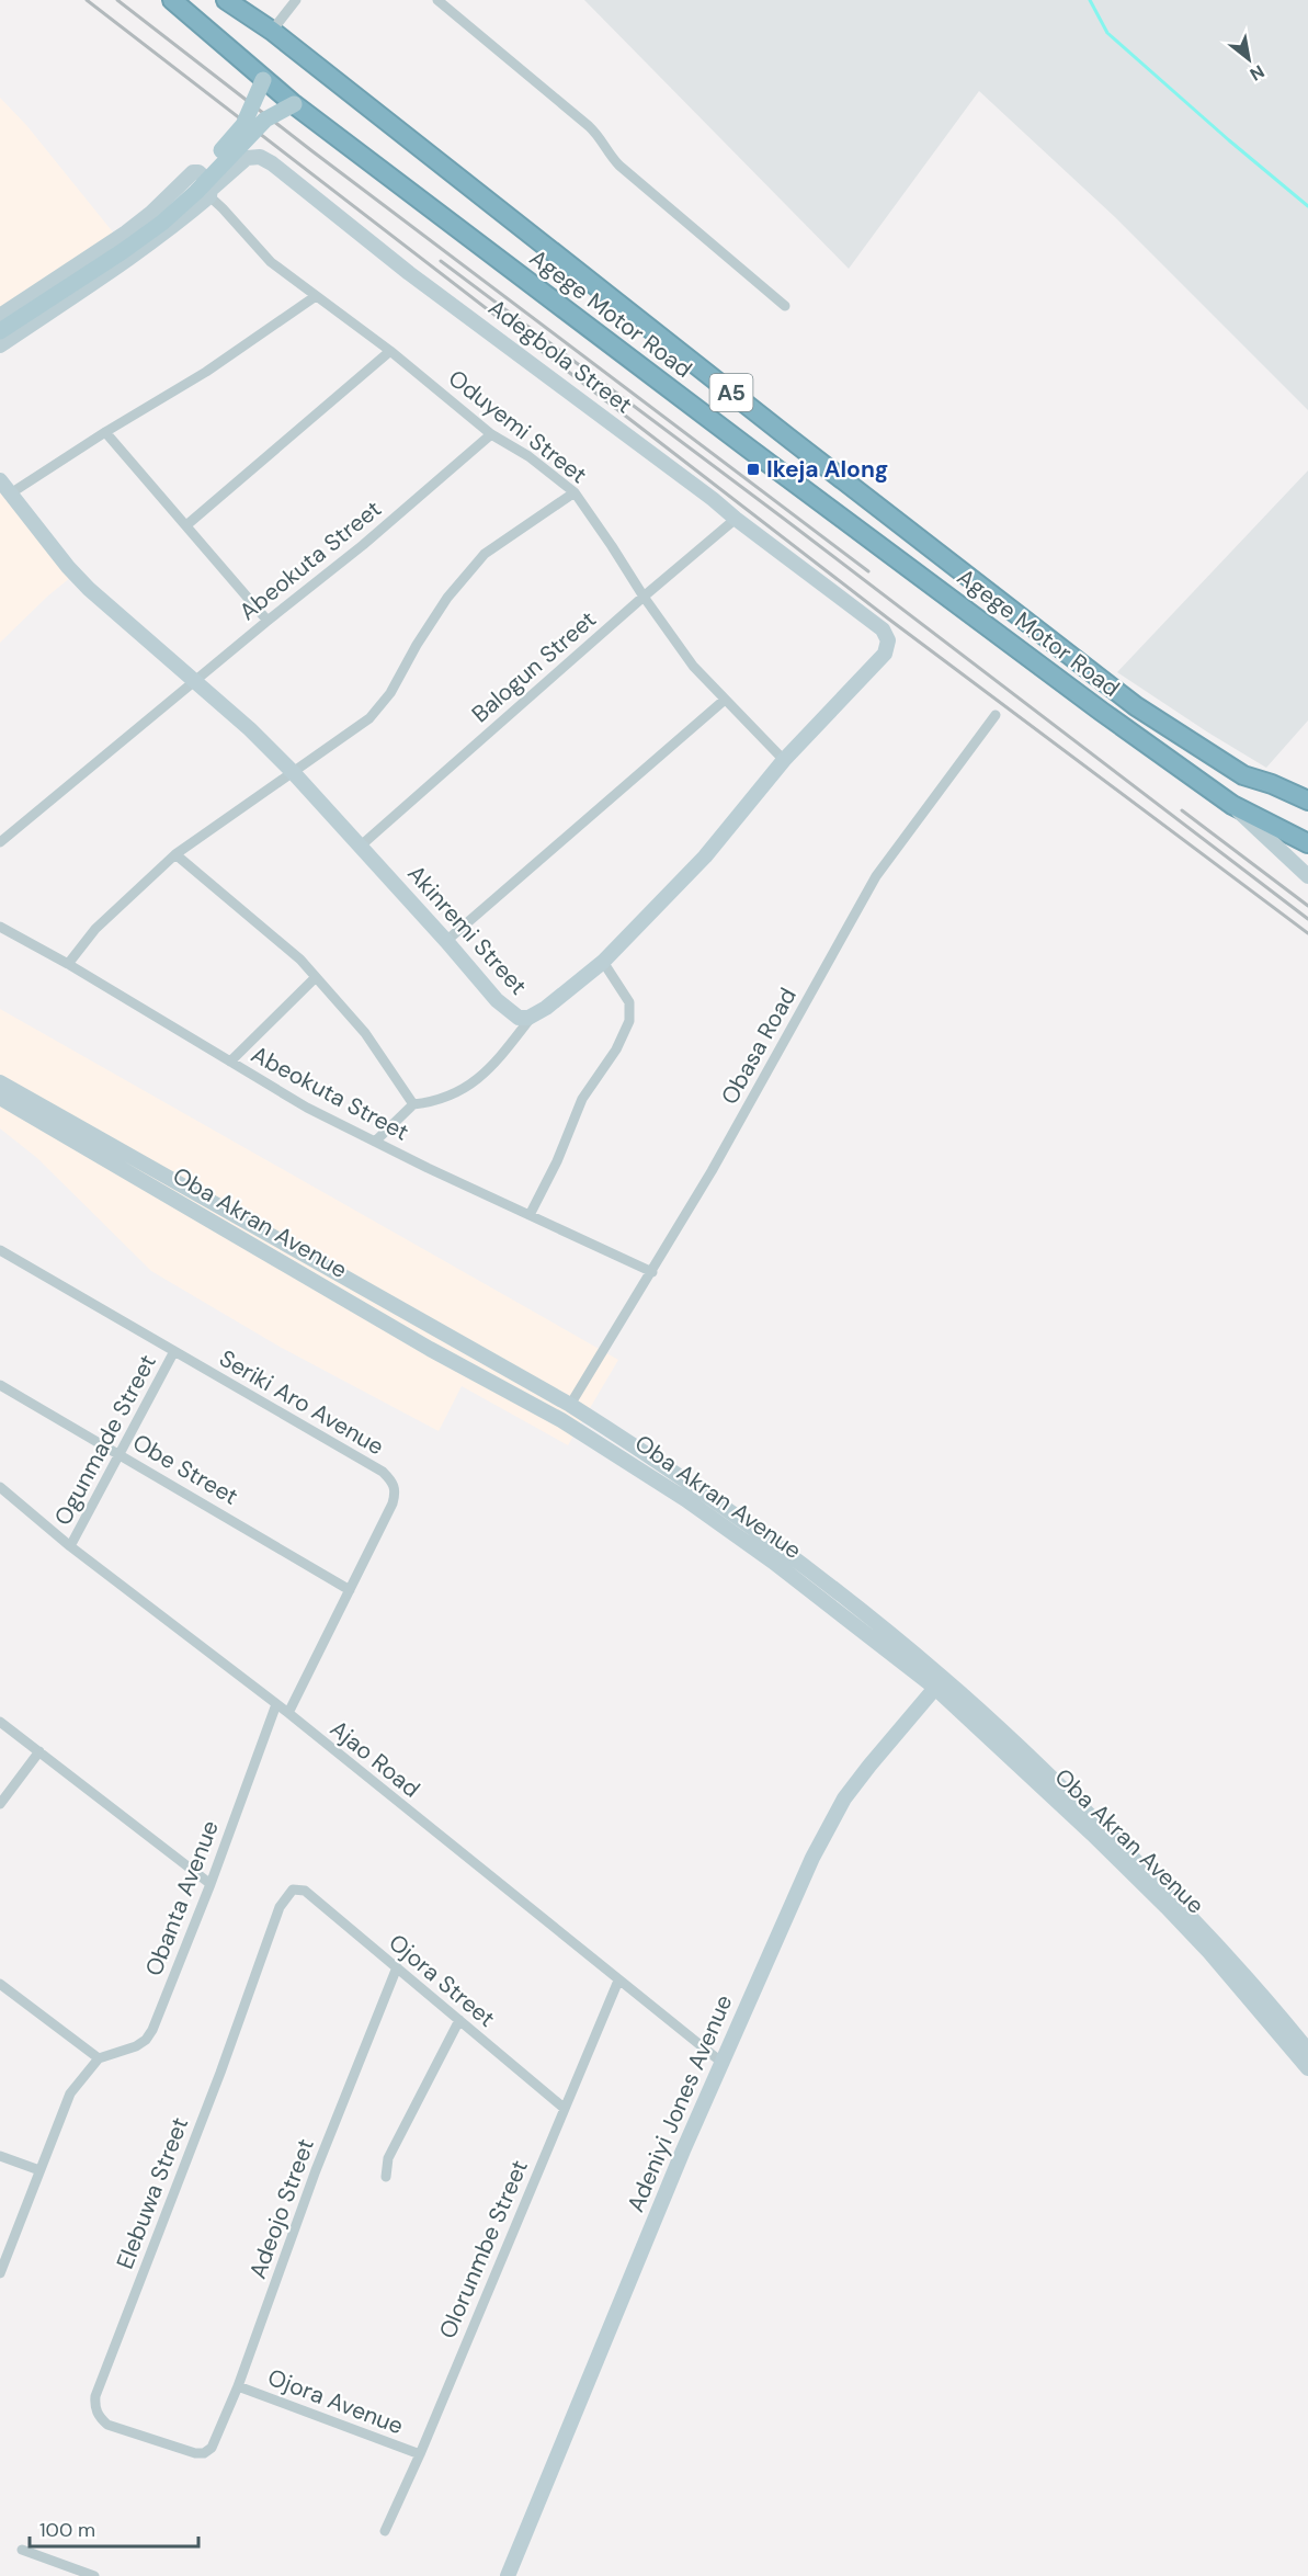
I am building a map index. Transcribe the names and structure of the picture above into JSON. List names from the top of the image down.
{
  "streets": {
    "highway": ["Agege Motor Road", "A5"],
    "street": [
      "Adegbola Street",
      "Oduyemi Street",
      "Abeokuta Street",
      "Balogun Street",
      "Akinremi Street",
      "Obasa Road",
      "Oba Akran Avenue",
      "Seriki Aro Avenue",
      "Ogunmade Street",
      "Obe Street",
      "Ajao Road",
      "Obanta Avenue",
      "Ojora Street",
      "Adeniyi Jones Avenue",
      "Elebuwa Street",
      "Adeojo Street",
      "Olorunmbe Street",
      "Ojora Avenue"
    ]
  },
  "crossings": [
    ["Agege Motor Road", "A5"],
    ["Adegbola Street", "Oduyemi Street"],
    ["Adegbola Street", "Balogun Street"],
    ["Adegbola Street", "Akinremi Street"],
    ["Oduyemi Street", "Abeokuta Street"],
    ["Oduyemi Street", "Balogun Street"],
    ["Oduyemi Street", "Akinremi Street"],
    ["Abeokuta Street", "Akinremi Street"],
    ["Abeokuta Street", "Obasa Road"],
    ["Balogun Street", "Akinremi Street"],
    ["Obasa Road", "Oba Akran Avenue"],
    ["Oba Akran Avenue", "Adeniyi Jones Avenue"],
    ["Seriki Aro Avenue", "Ogunmade Street"],
    ["Seriki Aro Avenue", "Obe Street"],
    ["Seriki Aro Avenue", "Ajao Road"],
    ["Ogunmade Street", "Obe Street"],
    ["Ogunmade Street", "Ajao Road"],
    ["Ajao Road", "Obanta Avenue"],
    ["Ajao Road", "Adeniyi Jones Avenue"],
    ["Ajao Road", "Olorunmbe Street"],
    ["Ojora Street", "Elebuwa Street"],
    ["Ojora Street", "Adeojo Street"],
    ["Ojora Street", "Olorunmbe Street"],
    ["Elebuwa Street", "Adeojo Street"],
    ["Adeojo Street", "Ojora Avenue"],
    ["Olorunmbe Street", "Ojora Avenue"]
  ],
  "places": {
    "transit": ["Ikeja Along"]
  },
  "scale_bar": "100 m",
  "north": "bottom right"
}
